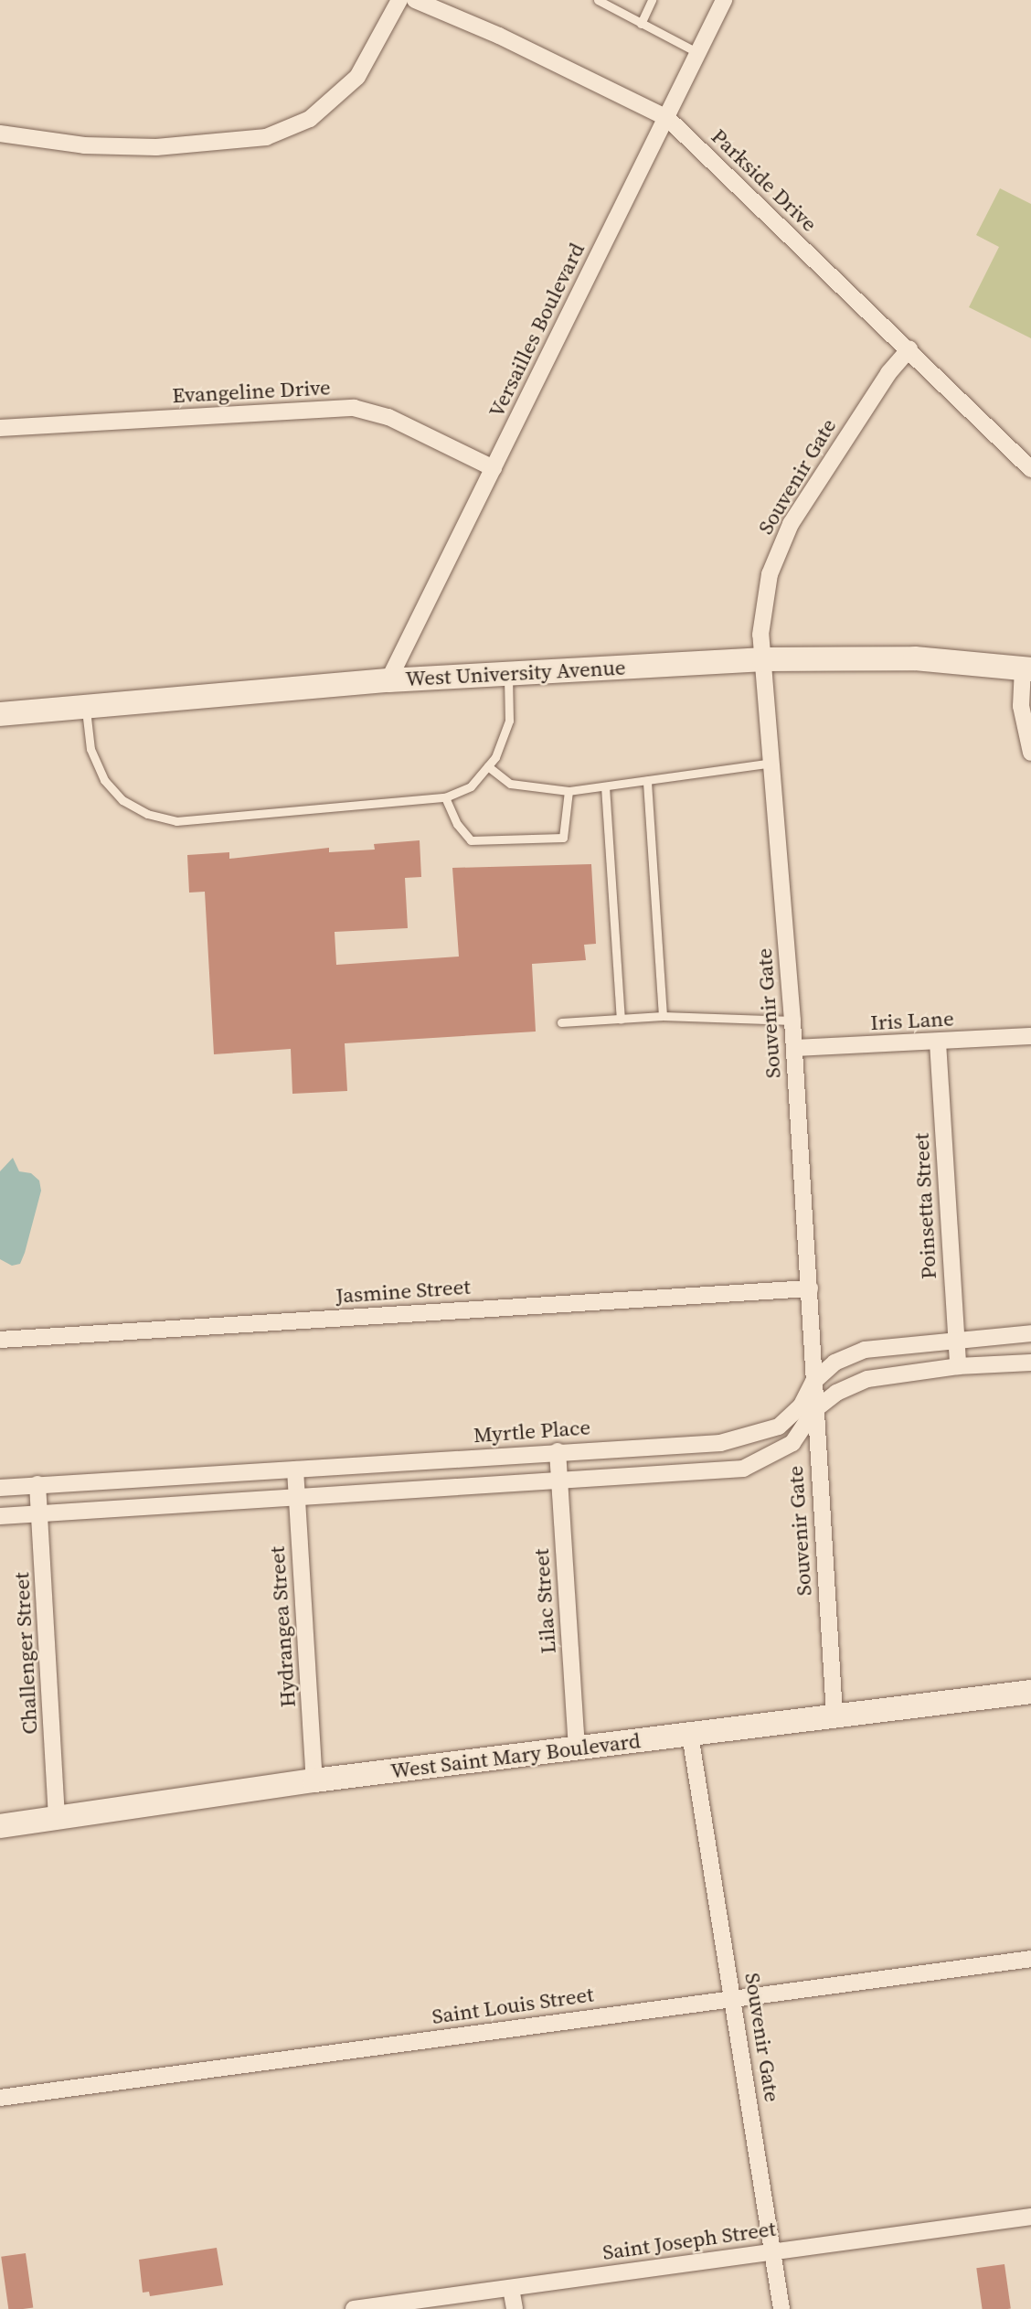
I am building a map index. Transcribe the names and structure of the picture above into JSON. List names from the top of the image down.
{
  "streets": {
    "street": [
      "Parkside Drive",
      "Versailles Boulevard",
      "Evangeline Drive",
      "Souvenir Gate",
      "West University Avenue",
      "Iris Lane",
      "Poinsetta Street",
      "Jasmine Street",
      "Myrtle Place",
      "Lilac Street",
      "Hydrangea Street",
      "Challenger Street",
      "West Saint Mary Boulevard",
      "Saint Louis Street",
      "Saint Joseph Street"
    ]
  },
  "crossings": [
    ["Parkside Drive", "Versailles Boulevard"],
    ["Parkside Drive", "Souvenir Gate"],
    ["Versailles Boulevard", "Evangeline Drive"],
    ["Versailles Boulevard", "West University Avenue"],
    ["Souvenir Gate", "West University Avenue"],
    ["Souvenir Gate", "Iris Lane"],
    ["Souvenir Gate", "Jasmine Street"],
    ["Souvenir Gate", "Myrtle Place"],
    ["Souvenir Gate", "West Saint Mary Boulevard"],
    ["Souvenir Gate", "Saint Louis Street"],
    ["Souvenir Gate", "Saint Joseph Street"],
    ["Iris Lane", "Poinsetta Street"],
    ["Poinsetta Street", "Myrtle Place"],
    ["Myrtle Place", "Lilac Street"],
    ["Myrtle Place", "Hydrangea Street"],
    ["Myrtle Place", "Challenger Street"],
    ["Lilac Street", "West Saint Mary Boulevard"],
    ["Hydrangea Street", "West Saint Mary Boulevard"],
    ["Challenger Street", "West Saint Mary Boulevard"]
  ]
}
